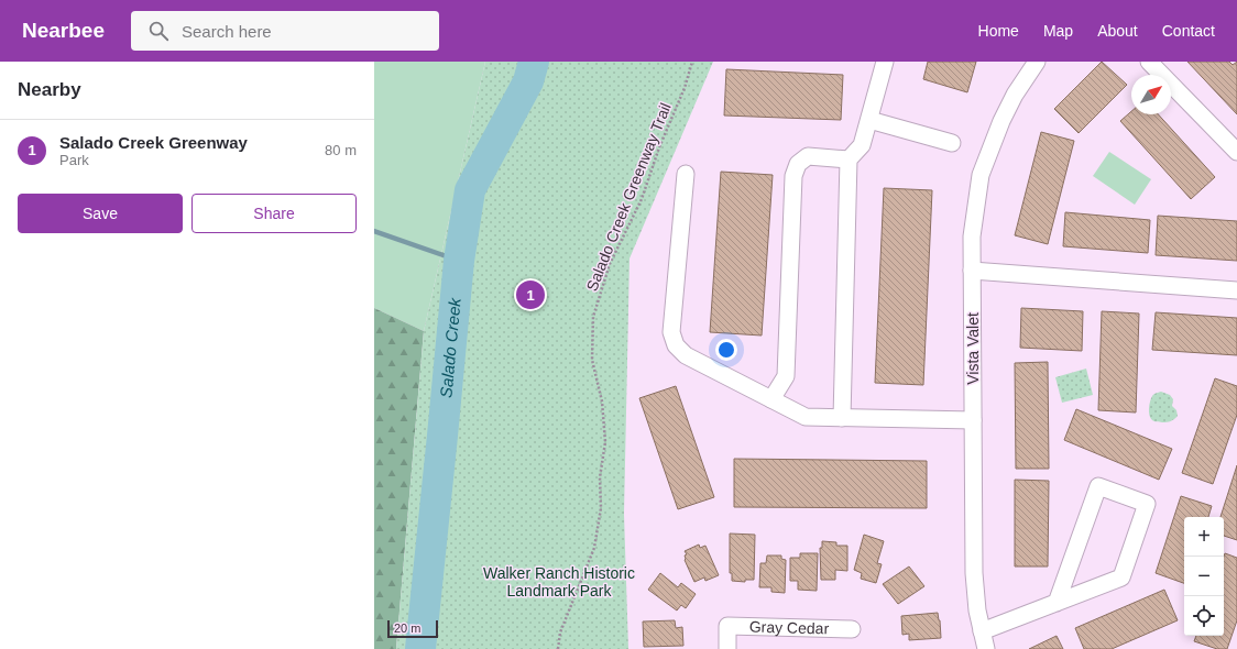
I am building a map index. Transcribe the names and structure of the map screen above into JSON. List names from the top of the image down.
{
  "streets": {
    "street": ["Vista Valet", "Gray Cedar"],
    "path": ["Salado Creek Greenway Trail"]
  },
  "water": ["Salado Creek"],
  "parks": ["Walker Ranch Historic Landmark Park"],
  "scale_bar": "20 m",
  "north": "top right",
  "page": {
    "header": "Nearbee",
    "search": "Search here",
    "nav": [
      "Home",
      "Map",
      "About",
      "Contact"
    ],
    "heading": "Nearby",
    "list": [
      {
        "mark": "1",
        "name": "Salado Creek Greenway",
        "note": "Park",
        "value": "80 m"
      }
    ],
    "buttons": ["Save", "Share"],
    "pins": "1",
    "map_buttons": ["+", "−"],
    "scale": "20 m"
  }
}
